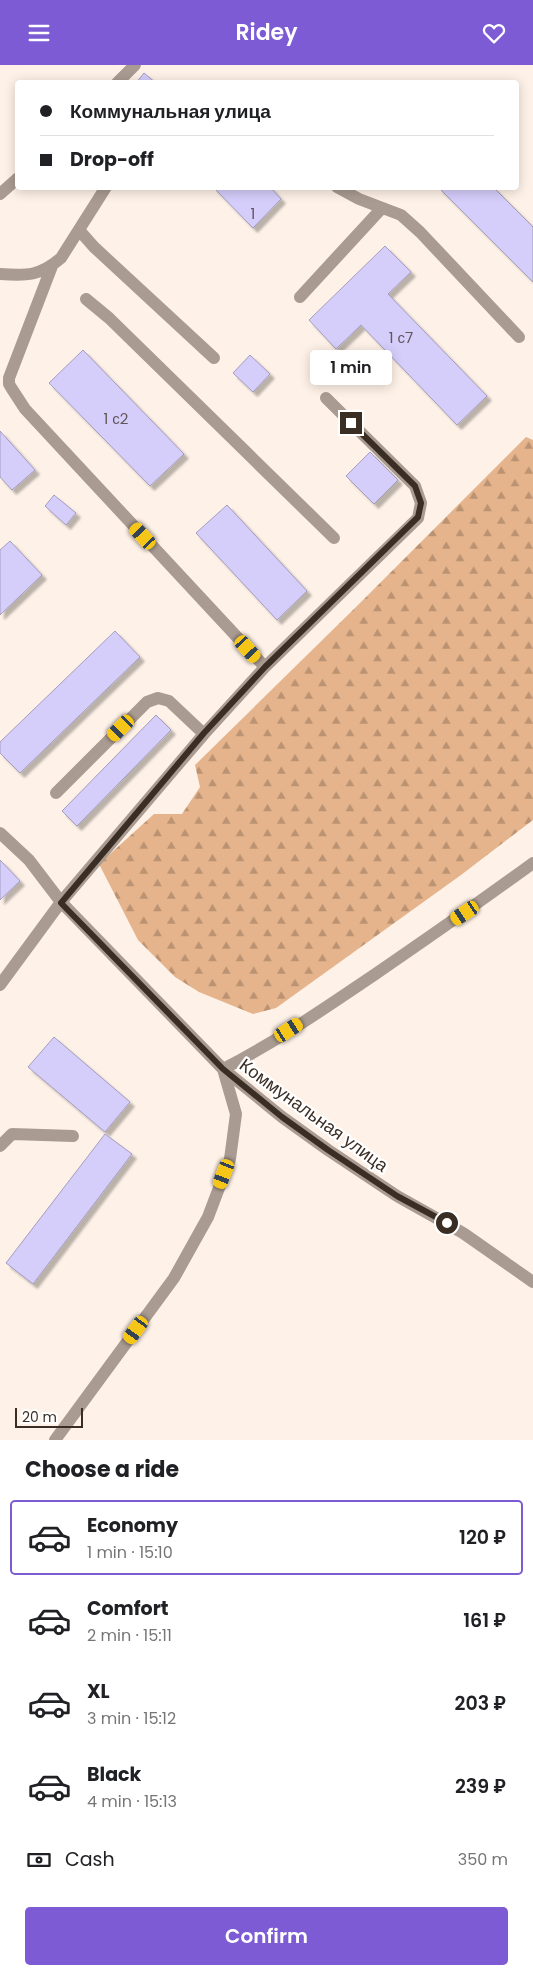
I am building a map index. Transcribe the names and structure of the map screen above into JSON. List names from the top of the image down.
{
  "streets": {
    "street": ["Коммунальная улица"]
  },
  "house_numbers": ["1", "1 с7", "1 с2"],
  "scale_bar": "20 m",
  "page": {
    "header": "Ridey",
    "banner": ["Коммунальная улица", "Drop-off"],
    "bubble": "1 min",
    "scale": "20 m",
    "heading": "Choose a ride",
    "list": [
      {
        "name": "Economy",
        "note": "1 min · 15:10",
        "value": "120 ₽"
      },
      {
        "name": "Comfort",
        "note": "2 min · 15:11",
        "value": "161 ₽"
      },
      {
        "name": "XL",
        "note": "3 min · 15:12",
        "value": "203 ₽"
      },
      {
        "name": "Black",
        "note": "4 min · 15:13",
        "value": "239 ₽"
      }
    ],
    "pay": ["Cash", "350 m"],
    "buttons": "Confirm"
  }
}
